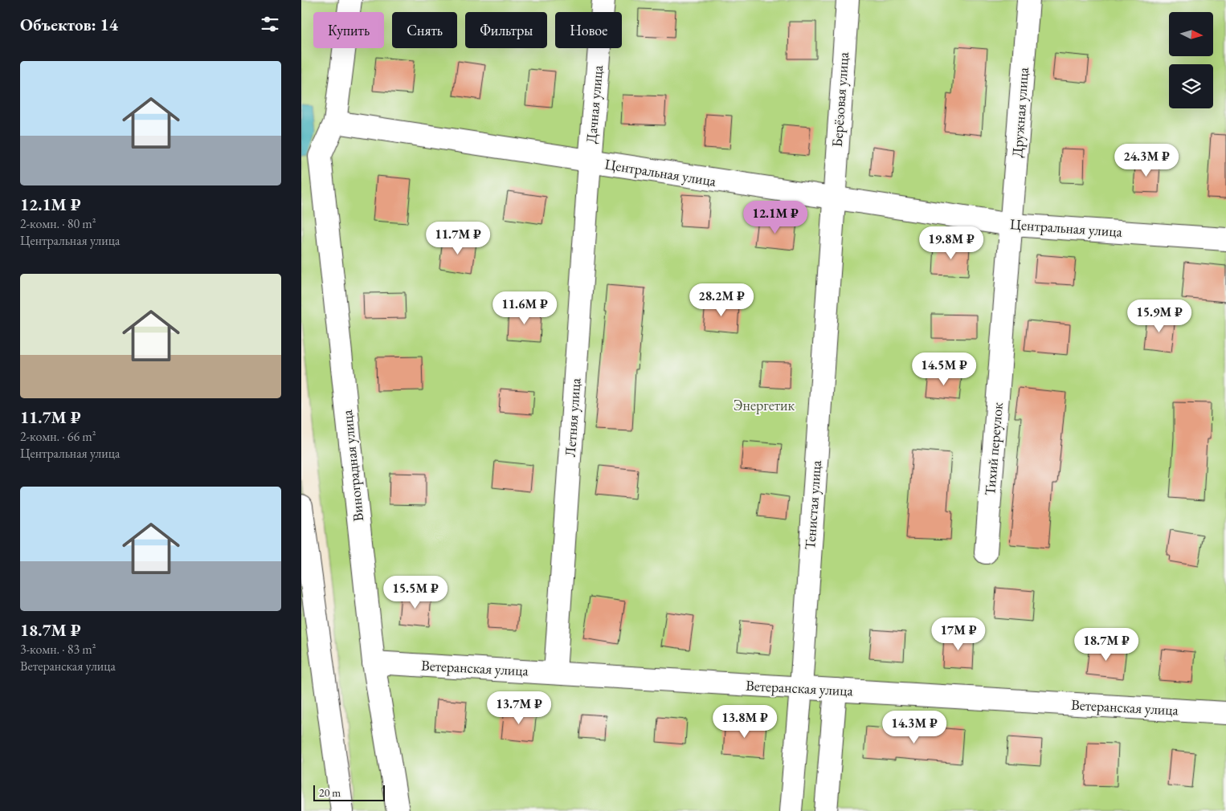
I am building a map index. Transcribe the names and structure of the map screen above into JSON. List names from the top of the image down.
{
  "streets": {
    "street": [
      "Берёзовая улица",
      "Дачная улица",
      "Дружная улица",
      "Центральная улица",
      "Летняя улица",
      "Тихий переулок",
      "Виноградная улица",
      "Тенистая улица",
      "Ветеранская улица"
    ]
  },
  "crossings": [
    ["Берёзовая улица", "Центральная улица"],
    ["Берёзовая улица", "Тенистая улица"],
    ["Дачная улица", "Центральная улица"],
    ["Дачная улица", "Летняя улица"],
    ["Дружная улица", "Центральная улица"],
    ["Дружная улица", "Тихий переулок"],
    ["Центральная улица", "Летняя улица"],
    ["Центральная улица", "Тихий переулок"],
    ["Центральная улица", "Виноградная улица"],
    ["Центральная улица", "Тенистая улица"],
    ["Летняя улица", "Ветеранская улица"],
    ["Виноградная улица", "Ветеранская улица"],
    ["Тенистая улица", "Ветеранская улица"]
  ],
  "parks": ["Энергетик"],
  "scale_bar": "20 m",
  "north": "right",
  "page": {
    "heading": "Объектов: 14",
    "chip": [
      "Купить",
      "Снять",
      "Фильтры",
      "Новое"
    ],
    "list": [
      {
        "name": "12.1M ₽",
        "note": "2-комн. · 80 m² · Центральная улица"
      },
      {
        "name": "11.7M ₽",
        "note": "2-комн. · 66 m² · Центральная улица"
      },
      {
        "name": "18.7M ₽",
        "note": "3-комн. · 83 m² · Ветеранская улица"
      }
    ],
    "price": [
      "24.3M ₽",
      "12.1M ₽",
      "11.7M ₽",
      "19.8M ₽",
      "28.2M ₽",
      "11.6M ₽",
      "15.9M ₽",
      "14.5M ₽",
      "15.5M ₽",
      "17M ₽",
      "18.7M ₽",
      "13.7M ₽",
      "13.8M ₽",
      "14.3M ₽"
    ],
    "scale": "20 m"
  }
}
